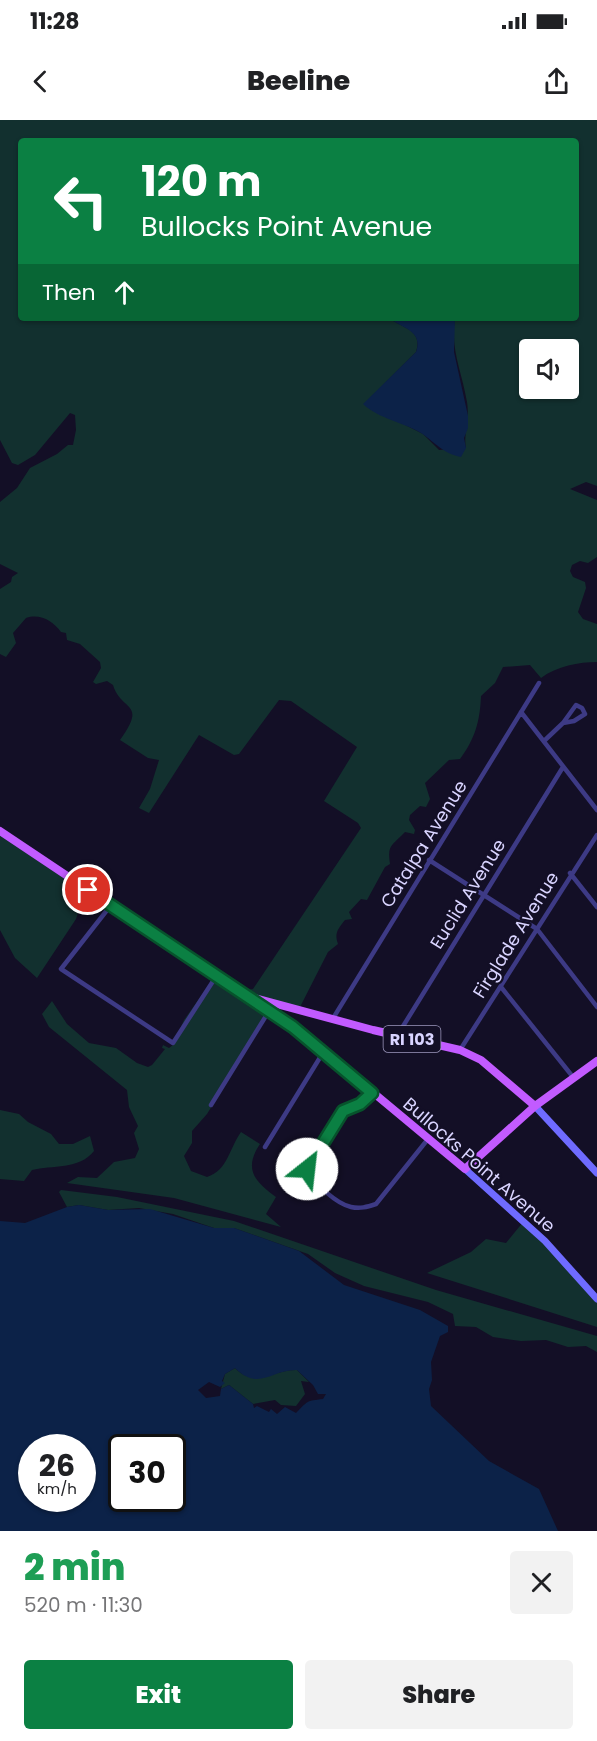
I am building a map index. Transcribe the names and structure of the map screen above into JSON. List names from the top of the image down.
{
  "streets": {
    "main road": ["RI 103", "Bullocks Point Avenue"],
    "street": ["Catalpa Avenue", "Euclid Avenue", "Firglade Avenue"]
  },
  "crossings": [
    ["Catalpa Avenue", "RI 103"],
    ["Euclid Avenue", "RI 103"],
    ["Firglade Avenue", "RI 103"],
    ["RI 103", "Bullocks Point Avenue"]
  ],
  "page": {
    "status": "11:28",
    "header": "Beeline",
    "turn": ["120 m", "Bullocks Point Avenue"],
    "then": "Then",
    "speed": "26 km/h",
    "limit": "30",
    "heading": ["2 min", "520 m · 11:30"],
    "buttons": ["Exit", "Share"]
  }
}
